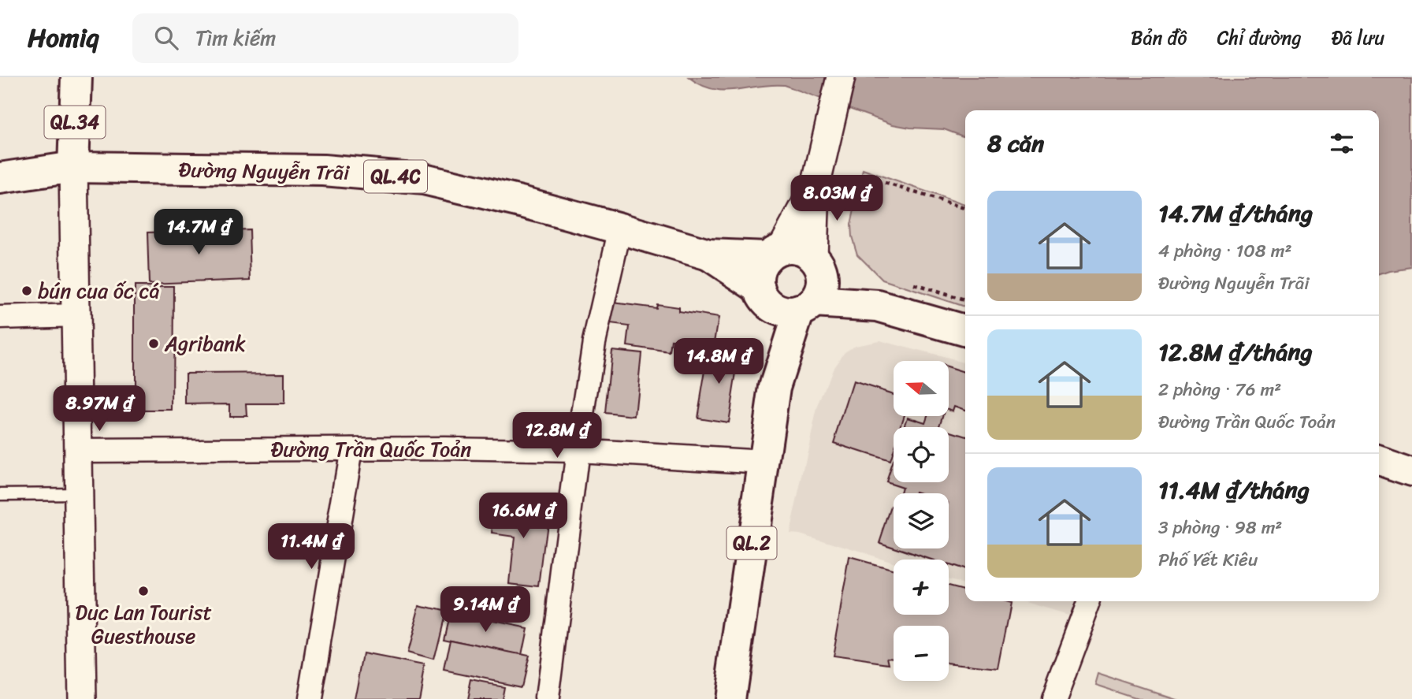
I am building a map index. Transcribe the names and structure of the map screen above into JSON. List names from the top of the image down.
{
  "streets": {
    "main road": [
      "QL.34",
      "Đường Nguyễn Trãi",
      "QL.4C",
      "QL.2"
    ],
    "street": ["Đường Trần Quốc Toản"]
  },
  "crossings": [
    ["QL.34", "Đường Nguyễn Trãi"],
    ["QL.34", "QL.4C"],
    ["Đường Nguyễn Trãi", "QL.4C"],
    ["Đường Nguyễn Trãi", "QL.2"],
    ["Đường Trần Quốc Toản", "QL.2"]
  ],
  "places": ["bún cua ốc cá", "Agribank", "Duc Lan Tourist Guesthouse"],
  "north": "left",
  "page": {
    "header": "Homiq",
    "search": "Tìm kiếm",
    "nav": ["Bản đồ", "Chỉ đường", "Đã lưu"],
    "heading": "8 căn",
    "price": [
      "8.03M ₫",
      "14.7M ₫",
      "14.8M ₫",
      "8.97M ₫",
      "12.8M ₫",
      "16.6M ₫",
      "11.4M ₫",
      "9.14M ₫"
    ],
    "list": [
      {
        "name": "14.7M ₫/tháng",
        "note": "4 phòng · 108 m² · Đường Nguyễn Trãi"
      },
      {
        "name": "12.8M ₫/tháng",
        "note": "2 phòng · 76 m² · Đường Trần Quốc Toản"
      },
      {
        "name": "11.4M ₫/tháng",
        "note": "3 phòng · 98 m² · Phố Yết Kiêu"
      }
    ],
    "map_buttons": ["+", "−"]
  }
}
